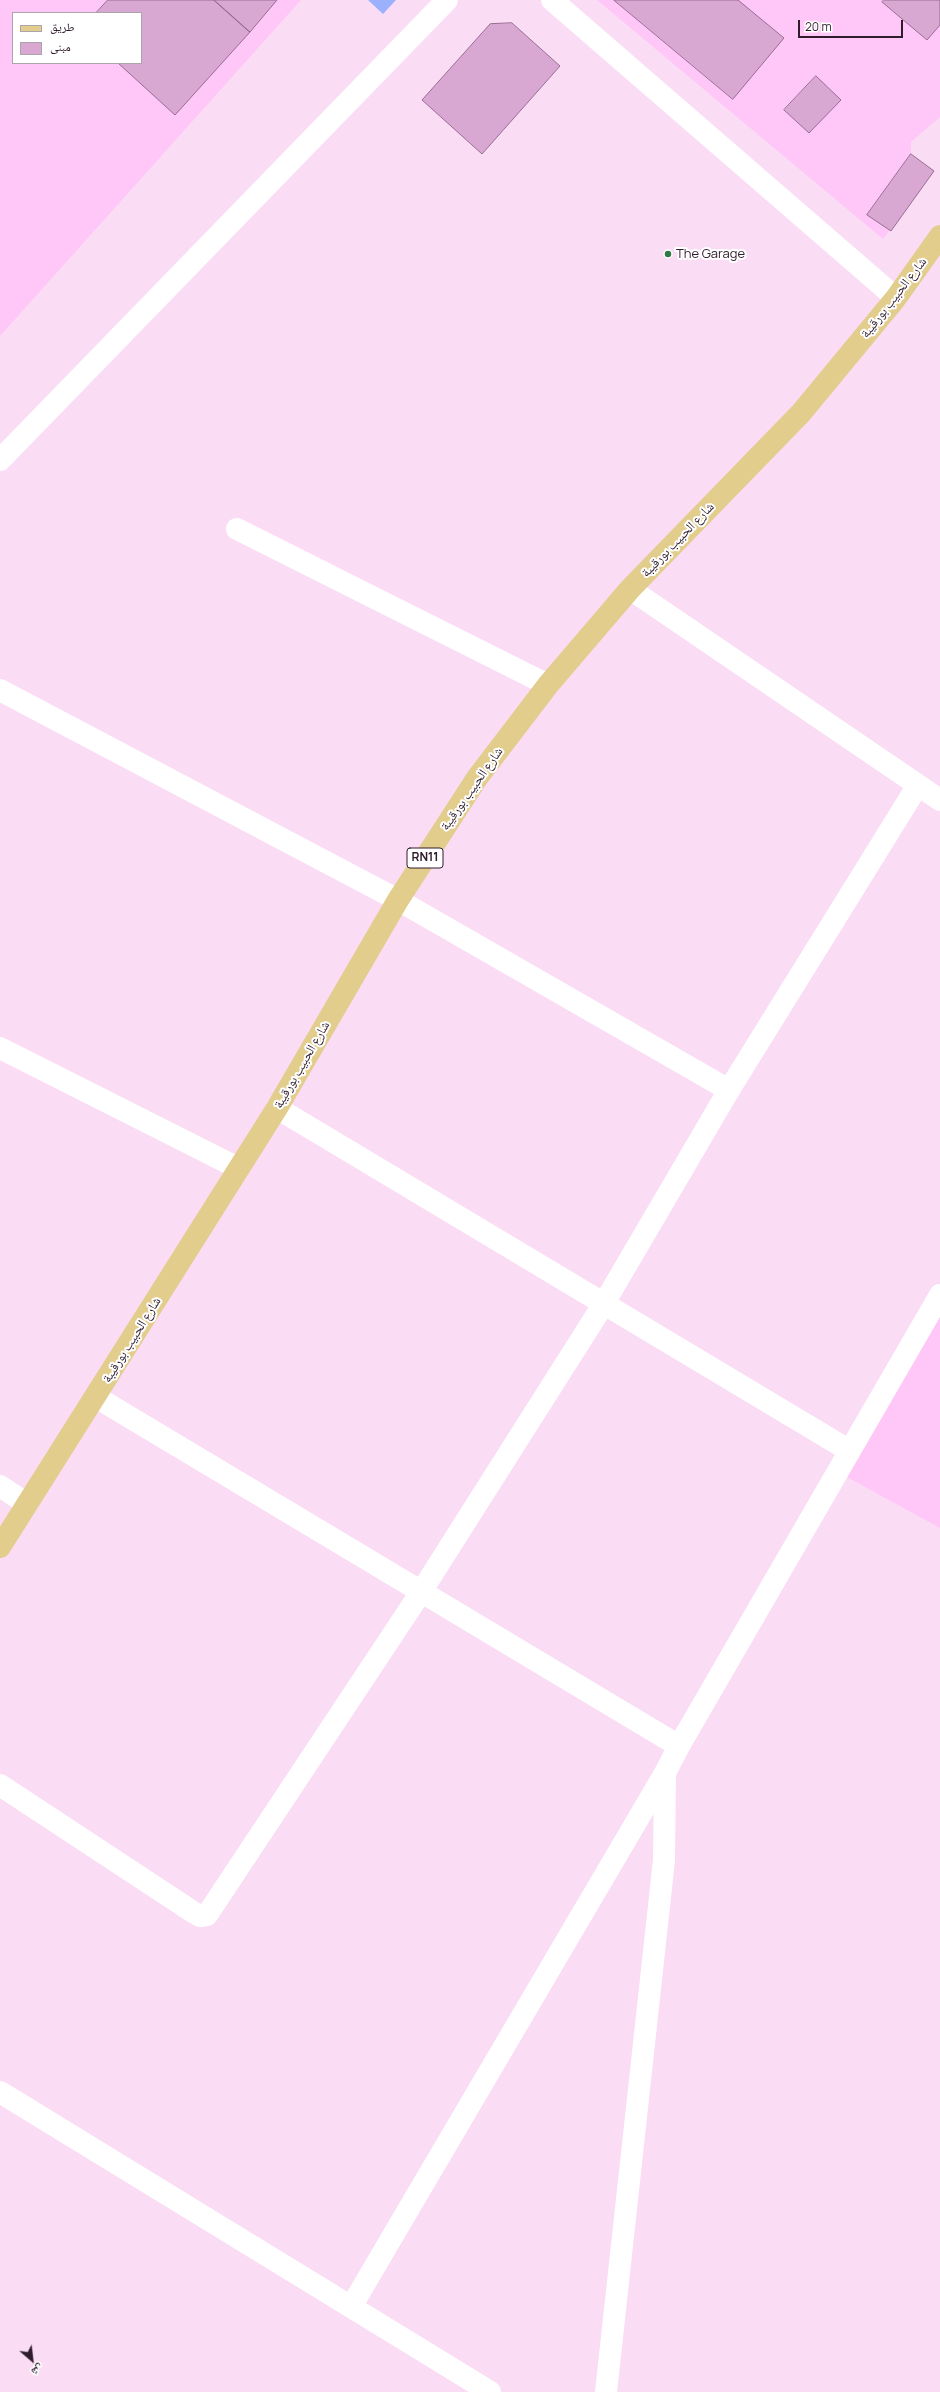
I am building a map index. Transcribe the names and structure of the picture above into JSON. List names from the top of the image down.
{
  "streets": {
    "main road": ["شارع الحبيب بورقيبة", "RN11"]
  },
  "places": ["The Garage"],
  "legend": ["طريق", "مبنى"],
  "scale_bar": "20 m",
  "north": "bottom right"
}
